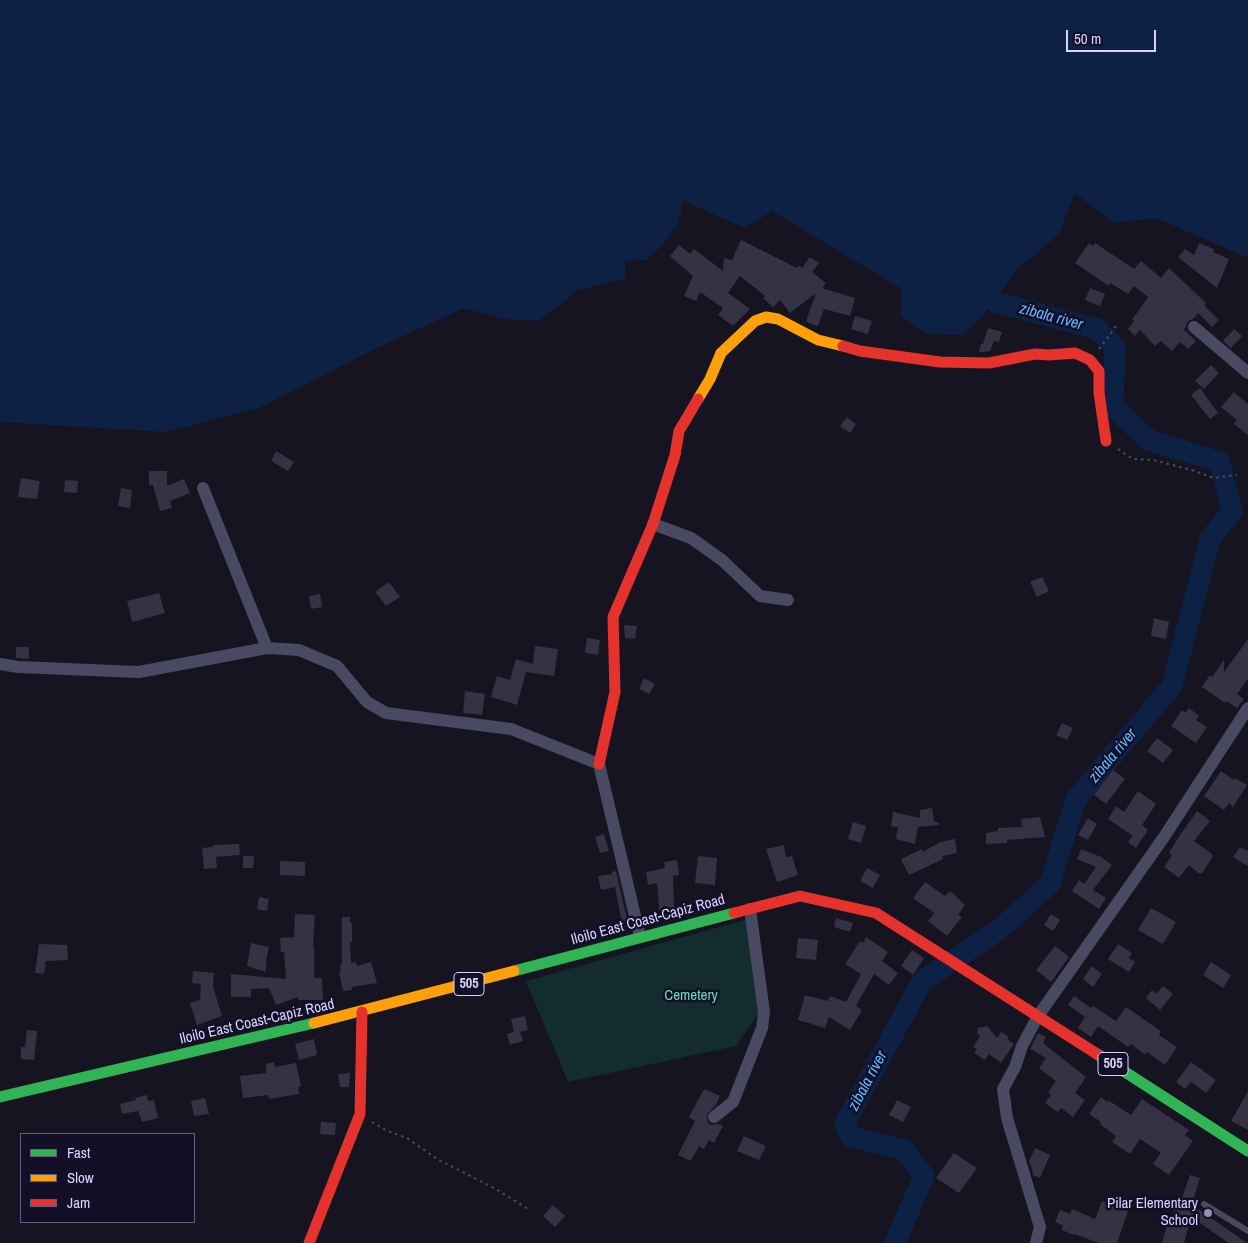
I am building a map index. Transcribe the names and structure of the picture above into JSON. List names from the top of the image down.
{
  "streets": {
    "main road": ["Iloilo East Coast-Capiz Road", "505"]
  },
  "water": ["zibala river"],
  "parks": ["Cemetery"],
  "places": ["Pilar Elementary School"],
  "legend": ["Fast", "Slow", "Jam"],
  "scale_bar": "50 m"
}
